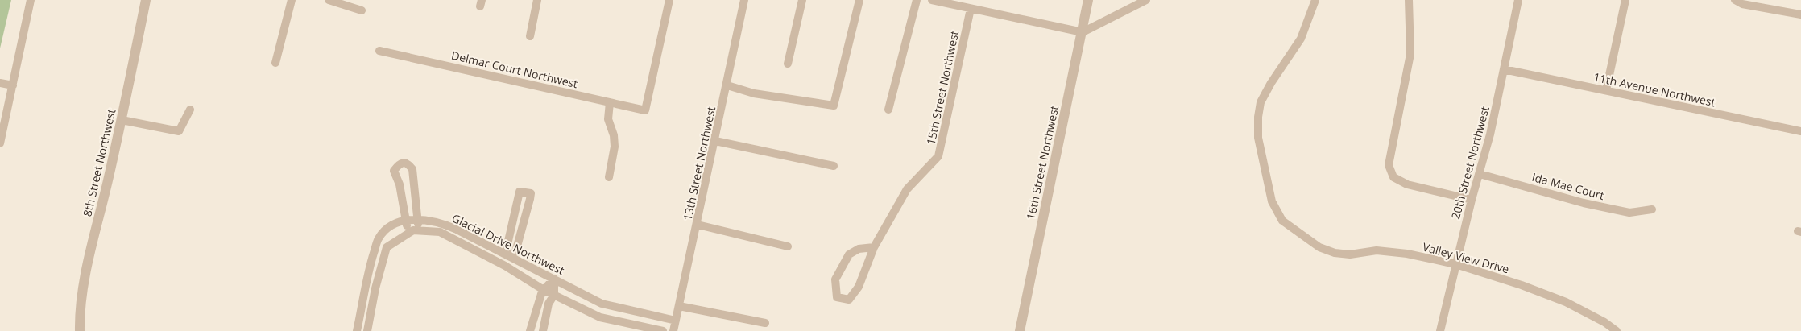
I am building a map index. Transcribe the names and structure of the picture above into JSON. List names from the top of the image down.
{
  "streets": {
    "street": [
      "Delmar Court Northwest",
      "15th Street Northwest",
      "11th Avenue Northwest",
      "8th Street Northwest",
      "16th Street Northwest",
      "20th Street Northwest",
      "13th Street Northwest",
      "Ida Mae Court",
      "Glacial Drive Northwest",
      "Valley View Drive"
    ]
  },
  "crossings": [
    ["11th Avenue Northwest", "20th Street Northwest"],
    ["20th Street Northwest", "Ida Mae Court"],
    ["20th Street Northwest", "Valley View Drive"],
    ["13th Street Northwest", "Glacial Drive Northwest"]
  ]
}
